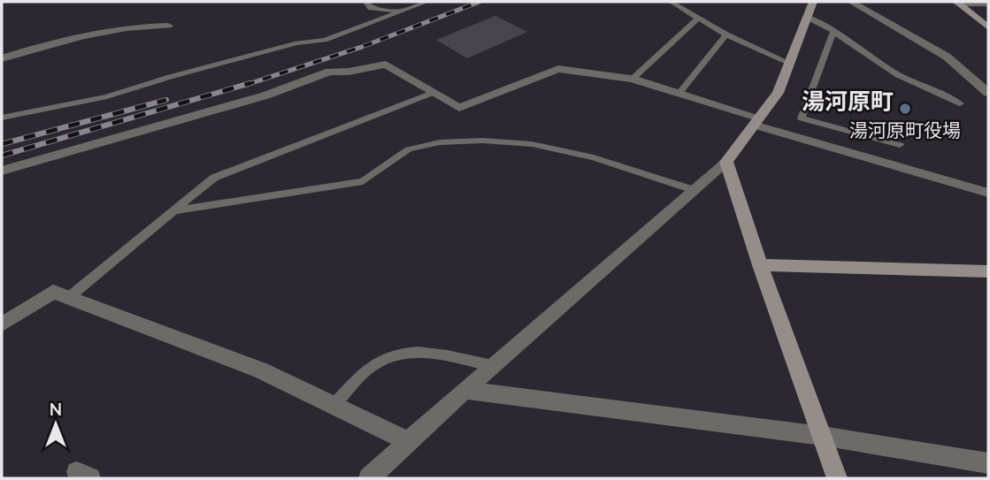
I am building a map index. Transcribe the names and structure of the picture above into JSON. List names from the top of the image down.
{
  "districts": ["湯河原町"],
  "places": ["湯河原町役場"],
  "north": "top"
}
